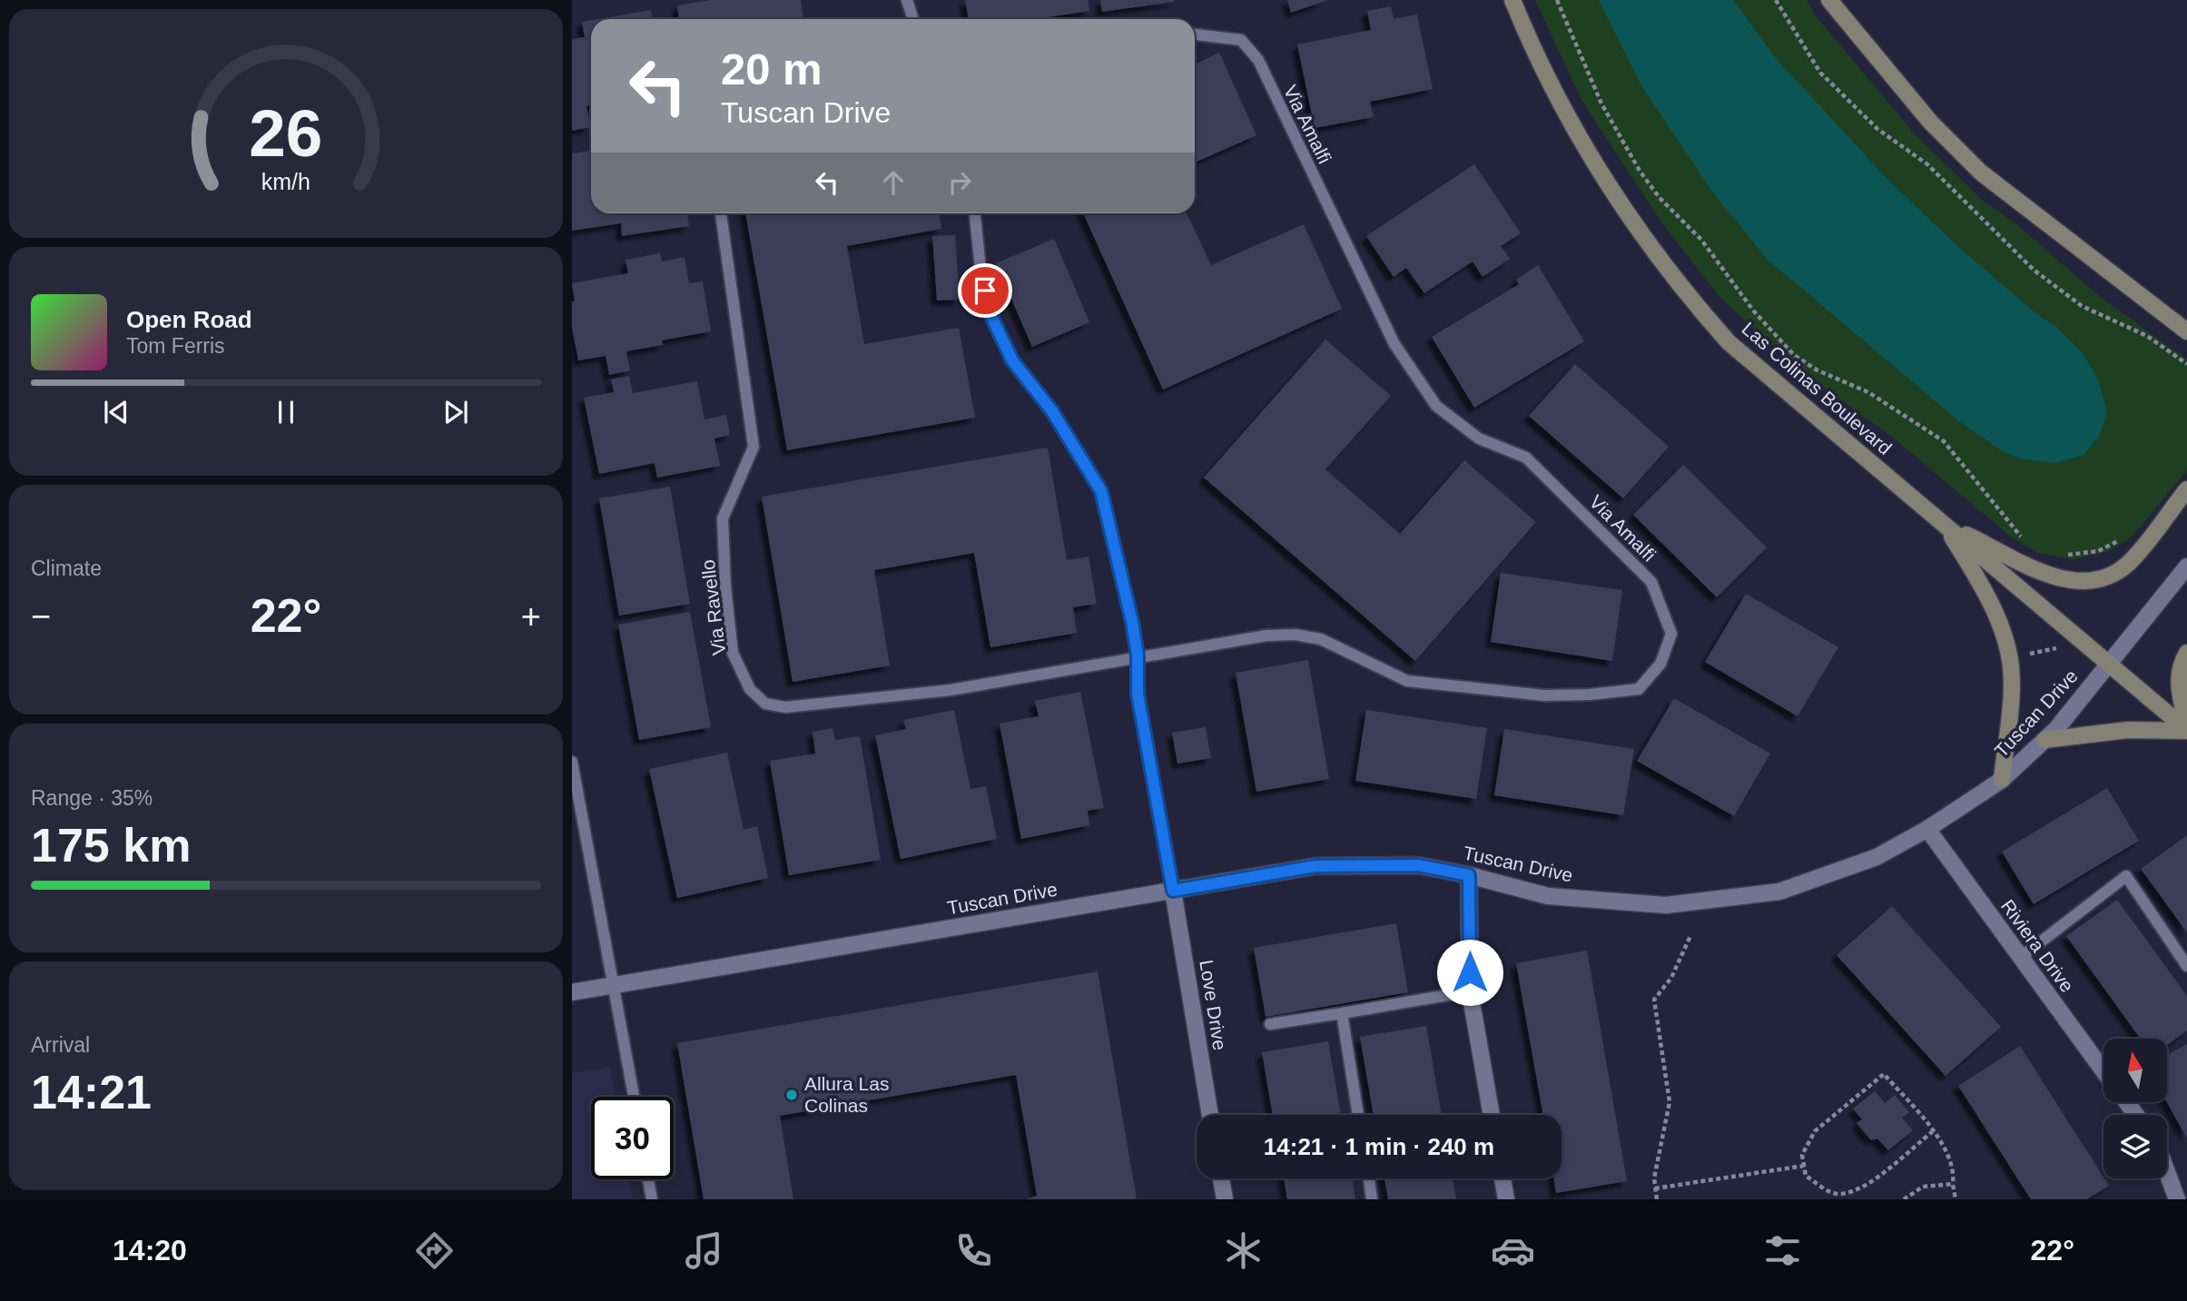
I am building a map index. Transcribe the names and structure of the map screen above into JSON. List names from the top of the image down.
{
  "streets": {
    "main road": ["Las Colinas Boulevard"],
    "street": ["Tuscan Drive", "Riviera Drive", "Love Drive"],
    "lane": ["Via Amalfi", "Via Ravello"]
  },
  "crossings": [
    ["Via Amalfi", "Via Ravello"],
    ["Las Colinas Boulevard", "Tuscan Drive"],
    ["Tuscan Drive", "Riviera Drive"],
    ["Tuscan Drive", "Love Drive"]
  ],
  "places": ["Allura Las Colinas"],
  "north": "top",
  "page": {
    "turn": ["20 m", "Tuscan Drive"],
    "song": ["Open Road", "Tom Ferris"],
    "tile": [
      "Climate",
      ["Range · 35%", "175 km"],
      ["Arrival", "14:21"]
    ],
    "heat": ["−", "22°", "+"],
    "limit": "30",
    "trip": "14:21 · 1 min · 240 m",
    "tabs": ["14:20", "22°"],
    "gauge": ["26", "km/h"]
  }
}
